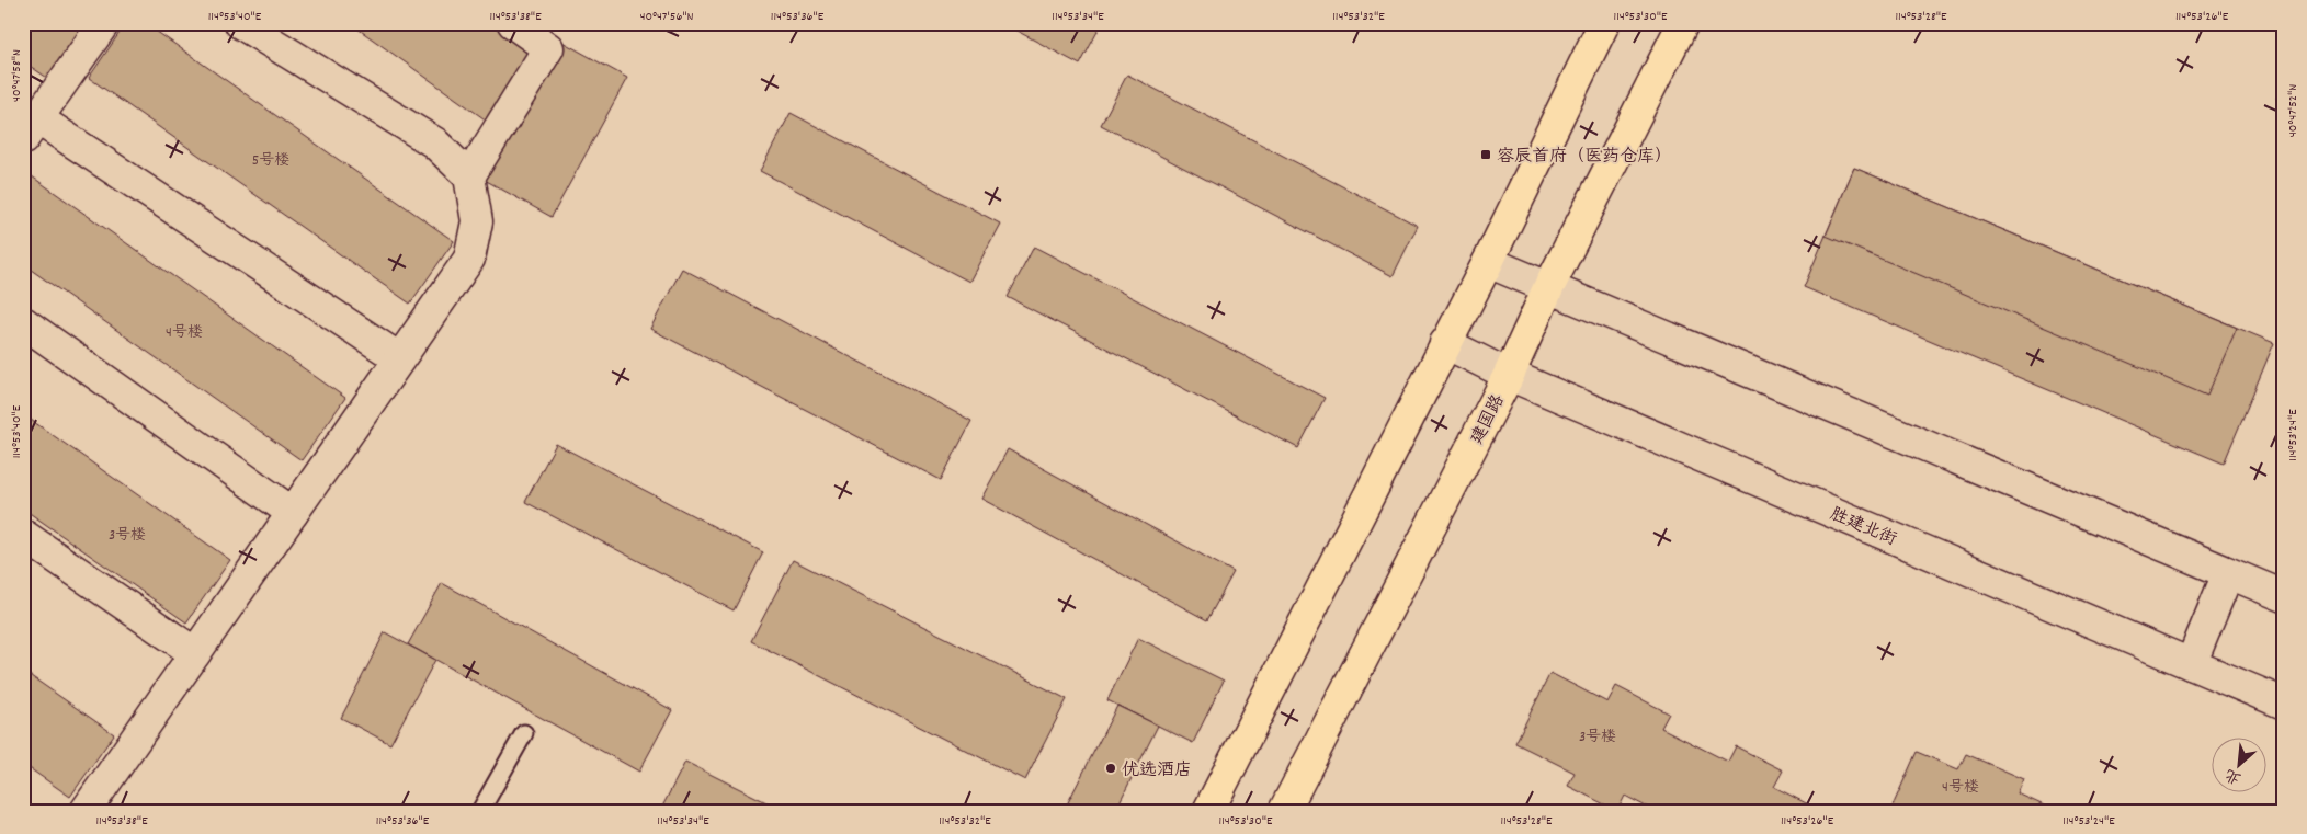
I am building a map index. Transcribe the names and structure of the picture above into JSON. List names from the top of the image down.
{
  "streets": {
    "main road": ["建国路"],
    "street": ["胜建北街"]
  },
  "crossings": [
    ["建国路", "胜建北街"]
  ],
  "places": {
    "transit": ["容辰首府（医药仓库）"],
    "other": ["优选酒店"]
  },
  "house_numbers": [
    "5号楼",
    "4号楼",
    "3号楼",
    "3号楼",
    "4号楼"
  ],
  "north": "bottom left",
  "coordinates": [
    "114°53'40\"E",
    "114°53'38\"E",
    "40°47'56\"N",
    "114°53'36\"E",
    "114°53'34\"E",
    "114°53'32\"E",
    "114°53'30\"E",
    "114°53'28\"E",
    "114°53'26\"E",
    "40°47'58\"N",
    "40°47'52\"N",
    "114°53'24\"E"
  ]
}
